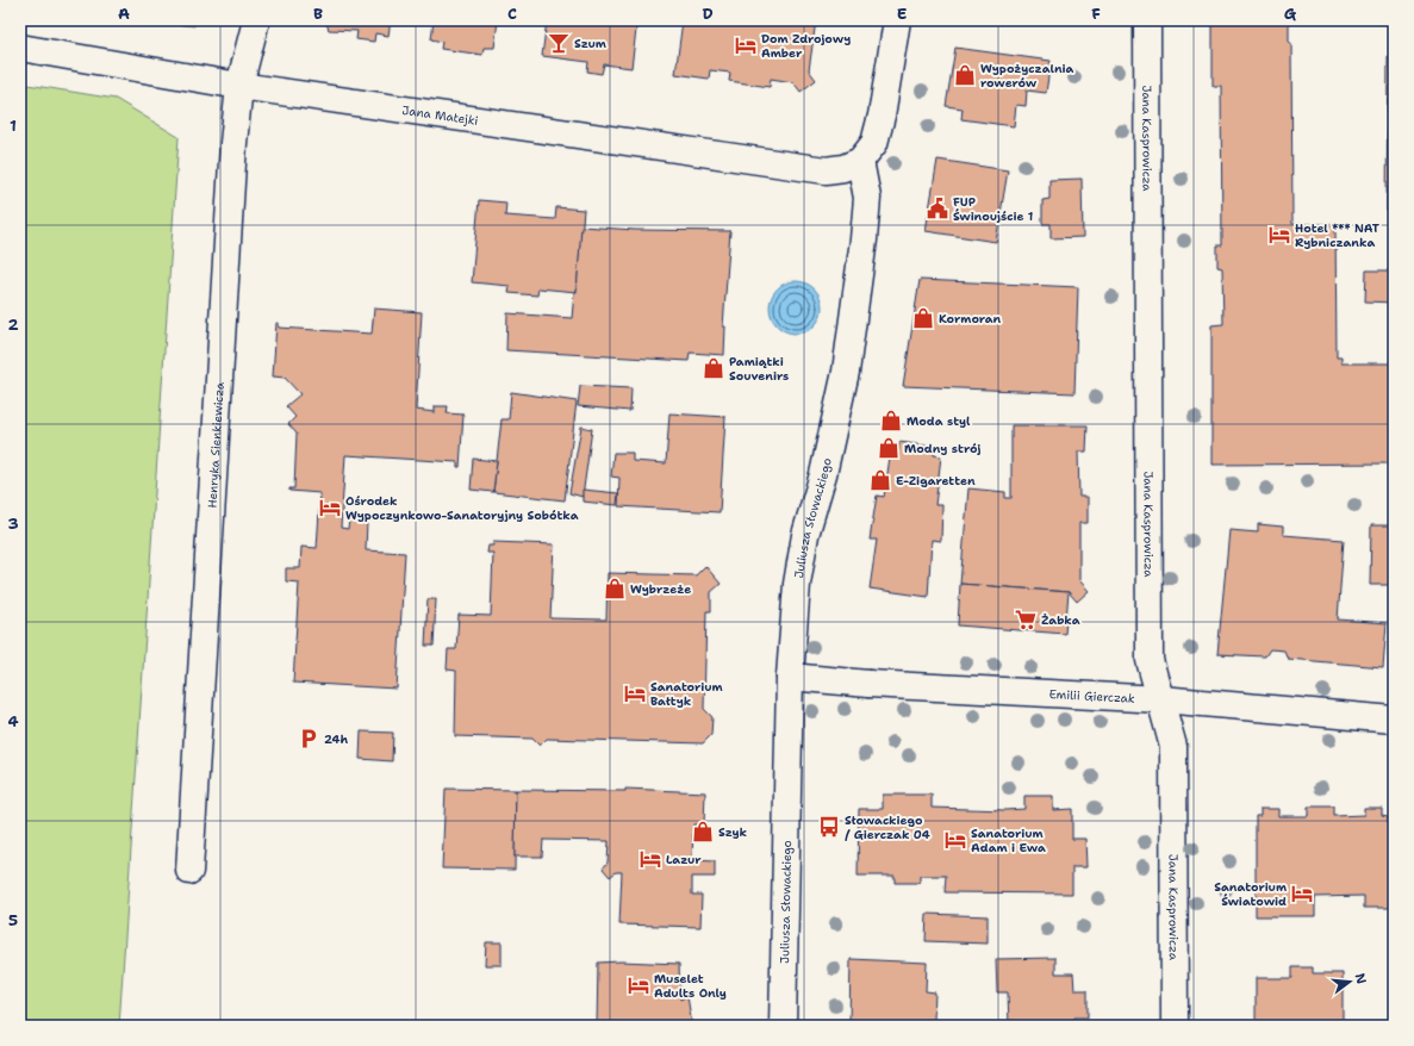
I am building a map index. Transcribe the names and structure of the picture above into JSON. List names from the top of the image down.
{
  "streets": {
    "street": [
      "Jana Matejki",
      "Jana Kasprowicza",
      "Henryka Sienkiewicza",
      "Juliusza Słowackiego",
      "Emilii Gierczak"
    ]
  },
  "crossings": [
    ["Jana Matejki", "Henryka Sienkiewicza"],
    ["Jana Matejki", "Juliusza Słowackiego"],
    ["Jana Kasprowicza", "Emilii Gierczak"],
    ["Juliusza Słowackiego", "Emilii Gierczak"]
  ],
  "places": {
    "bar": ["Szum"],
    "hotel": [
      "Dom Zdrojowy Amber",
      "Hotel *** NAT Rybniczanka",
      "Ośrodek Wypoczynkowo-Sanatoryjny Sobótka",
      "Sanatorium Bałtyk",
      "Sanatorium Adam i Ewa",
      "Lazur",
      "Sanatorium Światowid",
      "Muselet Adults Only"
    ],
    "shop": [
      "Wypożyczalnia rowerów",
      "Kormoran",
      "Pamiątki Souvenirs",
      "Moda styl",
      "Modny strój",
      "E-Zigaretten",
      "Wybrzeże",
      "Szyk"
    ],
    "public building": ["FUP Świnoujście 1"],
    "supermarket": ["Żabka"],
    "parking": ["24h"],
    "bus stop": ["Słowackiego / Gierczak 04"]
  },
  "north": "right",
  "grid": {
    "columns": [
      "A",
      "B",
      "C",
      "D",
      "E",
      "F",
      "G"
    ],
    "rows": [
      "1",
      "2",
      "3",
      "4",
      "5"
    ]
  }
}
